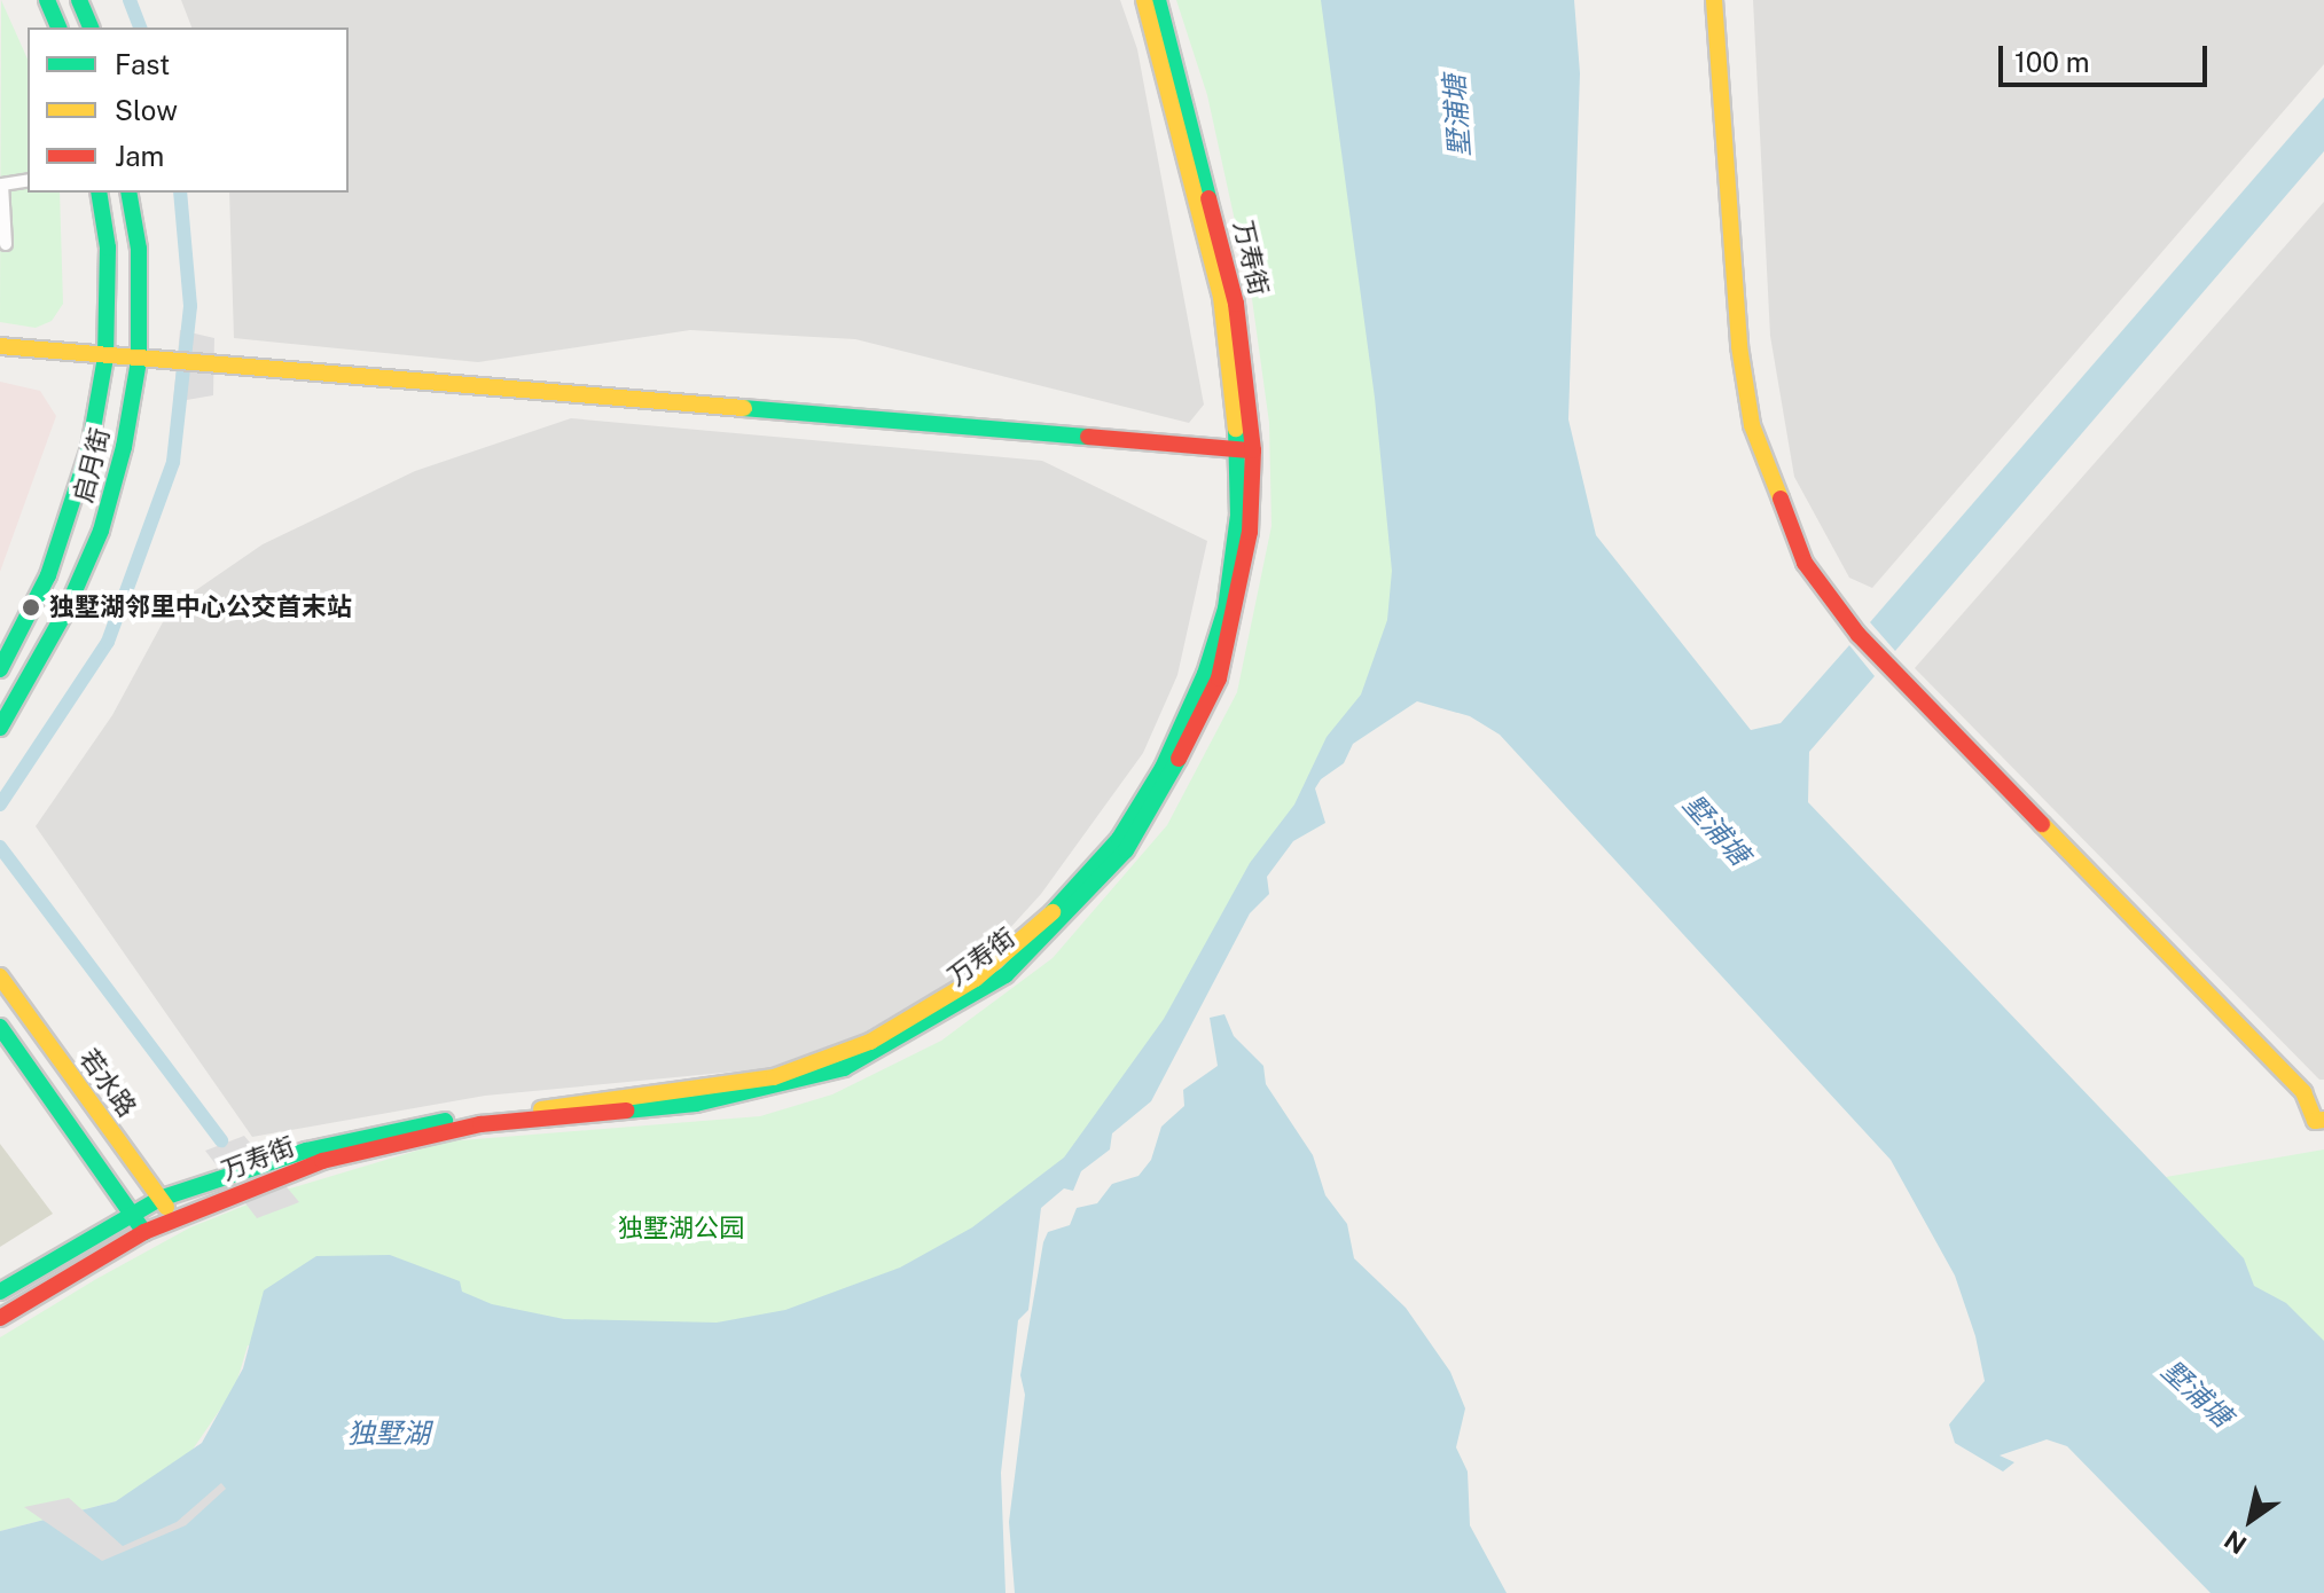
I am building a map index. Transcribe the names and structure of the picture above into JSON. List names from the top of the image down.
{
  "streets": {
    "street": ["万寿街", "启月街", "若水路"]
  },
  "crossings": [
    ["万寿街", "若水路"]
  ],
  "water": ["墅浦塘", "独墅湖"],
  "parks": ["独墅湖公园"],
  "places": ["独墅湖邻里中心公交首末站"],
  "legend": ["Fast", "Slow", "Jam"],
  "scale_bar": "100 m",
  "north": "bottom left"
}
